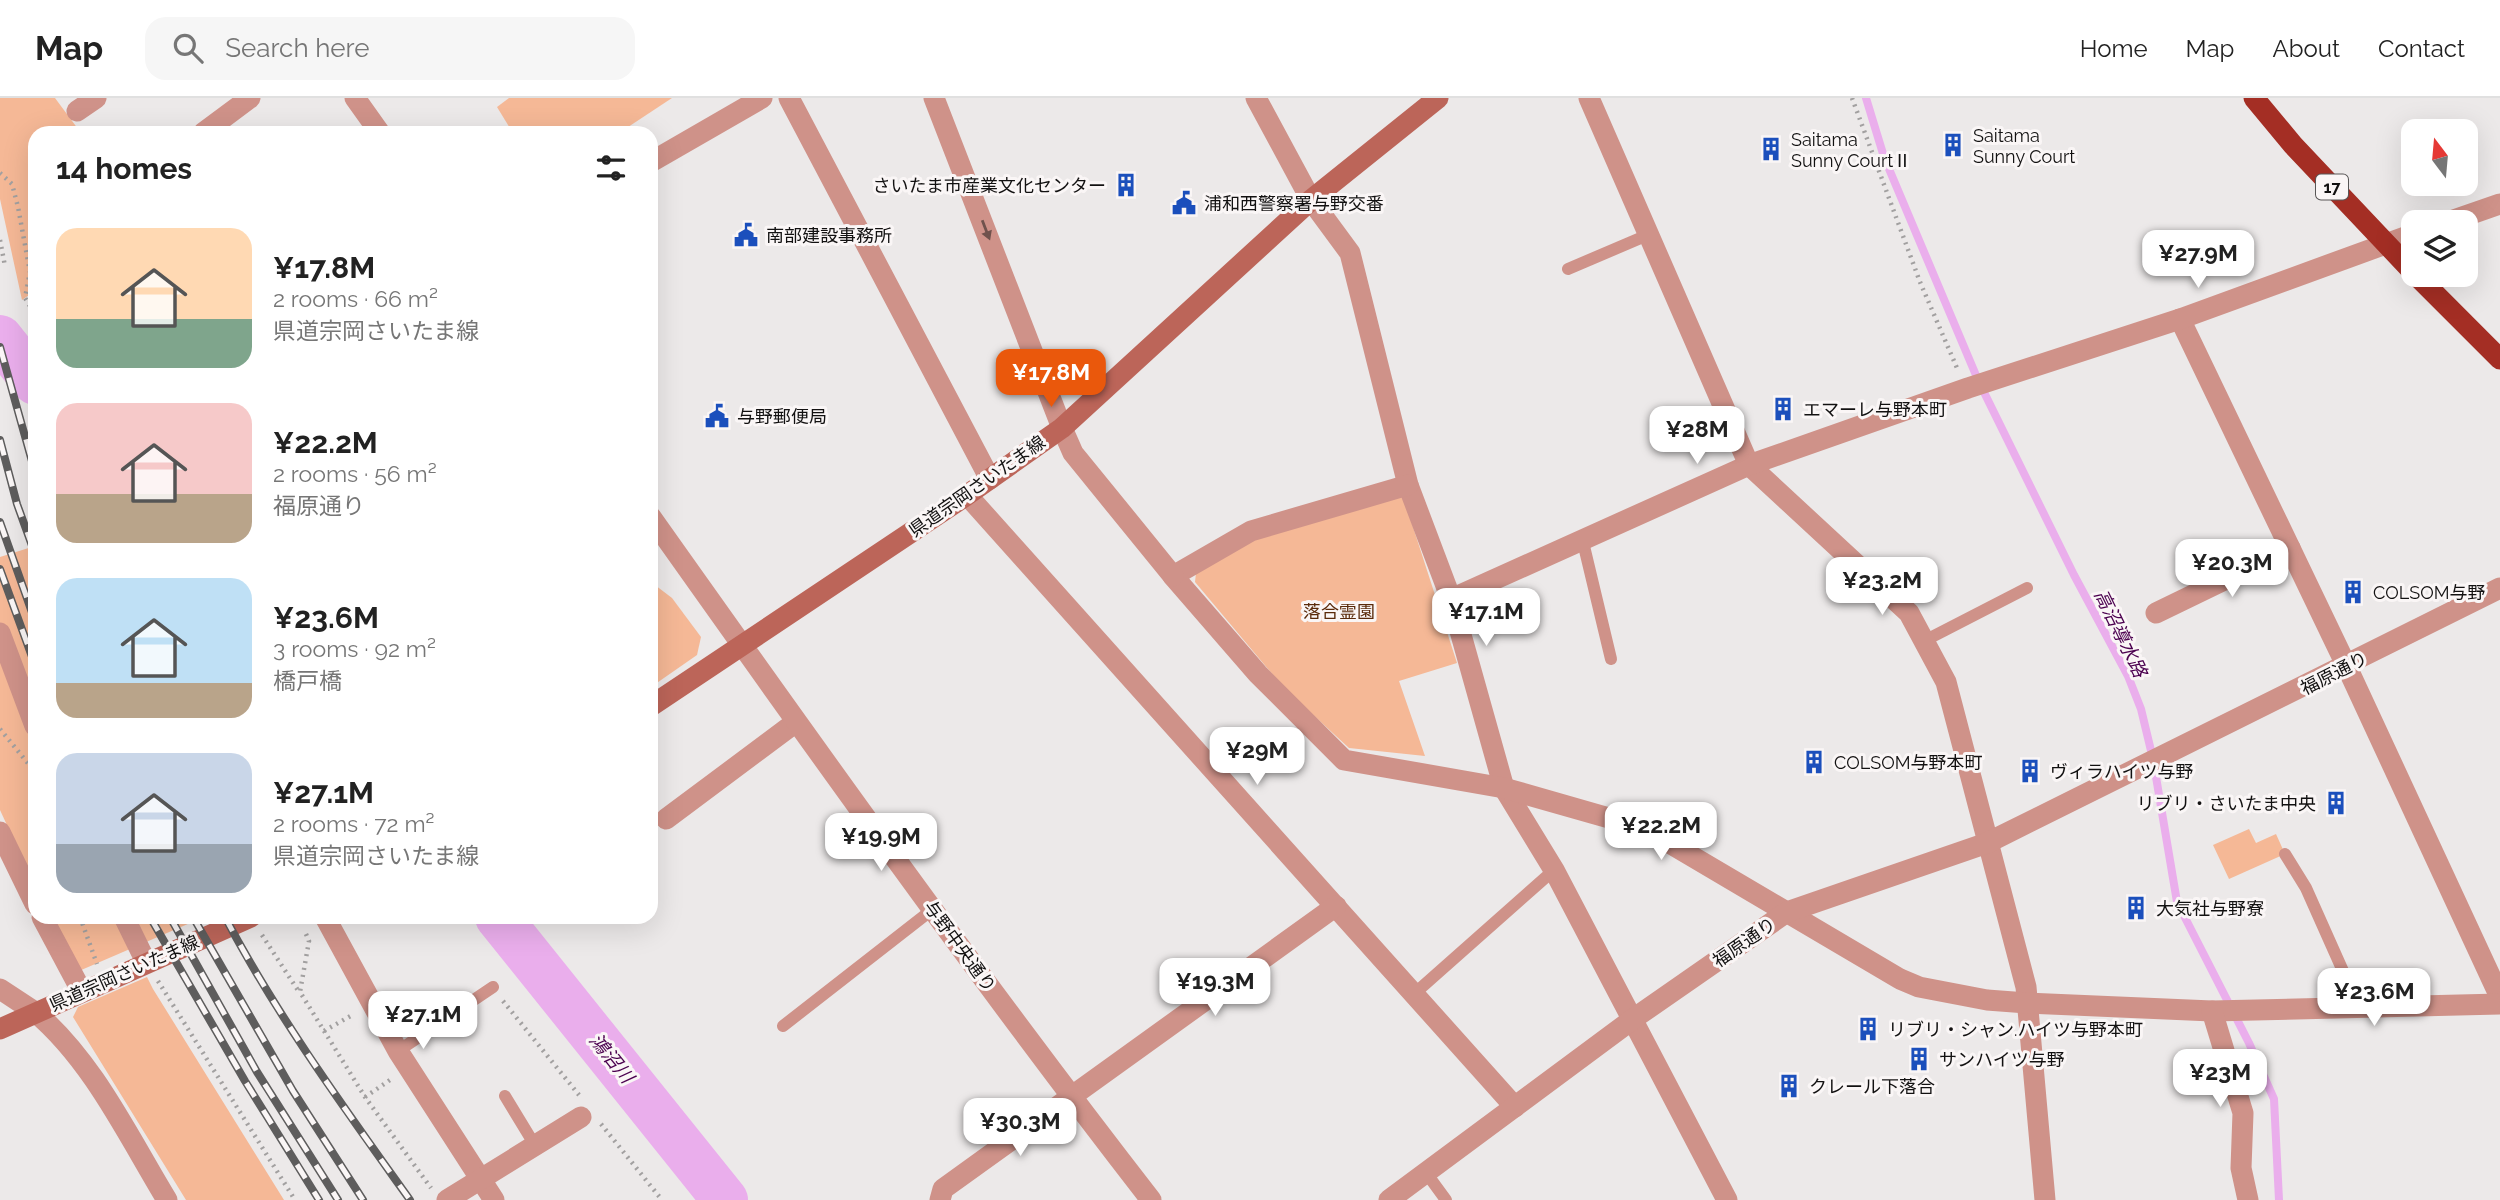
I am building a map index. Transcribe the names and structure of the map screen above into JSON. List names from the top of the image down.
{
  "streets": {
    "highway": ["17"],
    "main road": ["県道宗岡さいたま線"],
    "street": ["福原通り", "与野中央通り"]
  },
  "crossings": [
    ["県道宗岡さいたま線", "与野中央通り"]
  ],
  "water": ["高沼導水路", "鴻沼川"],
  "parks": ["落合霊園"],
  "places": {
    "building": [
      "Saitama Sunny Court",
      "Saitama Sunny CourtⅡ",
      "さいたま市産業文化センター",
      "エマーレ与野本町",
      "COLSOM与野",
      "COLSOM与野本町",
      "ヴィラハイツ与野",
      "リブリ・さいたま中央",
      "大気社与野寮",
      "リブリ・シャン.ハイツ与野本町",
      "サンハイツ与野",
      "クレール下落合"
    ],
    "public building": ["浦和西警察署与野交番", "南部建設事務所", "与野郵便局"]
  },
  "north": "top",
  "page": {
    "header": "Map",
    "search": "Search here",
    "nav": [
      "Home",
      "Map",
      "About",
      "Contact"
    ],
    "heading": "14 homes",
    "list": [
      {
        "name": "¥17.8M",
        "note": "2 rooms · 66 m² · 県道宗岡さいたま線"
      },
      {
        "name": "¥22.2M",
        "note": "2 rooms · 56 m² · 福原通り"
      },
      {
        "name": "¥23.6M",
        "note": "3 rooms · 92 m² · 橋戸橋"
      },
      {
        "name": "¥27.1M",
        "note": "2 rooms · 72 m² · 県道宗岡さいたま線"
      }
    ],
    "price": [
      "¥27.9M",
      "¥17.8M",
      "¥28M",
      "¥20.3M",
      "¥23.2M",
      "¥17.1M",
      "¥29M",
      "¥22.2M",
      "¥19.9M",
      "¥19.3M",
      "¥23.6M",
      "¥27.1M",
      "¥23M",
      "¥30.3M"
    ]
  }
}
